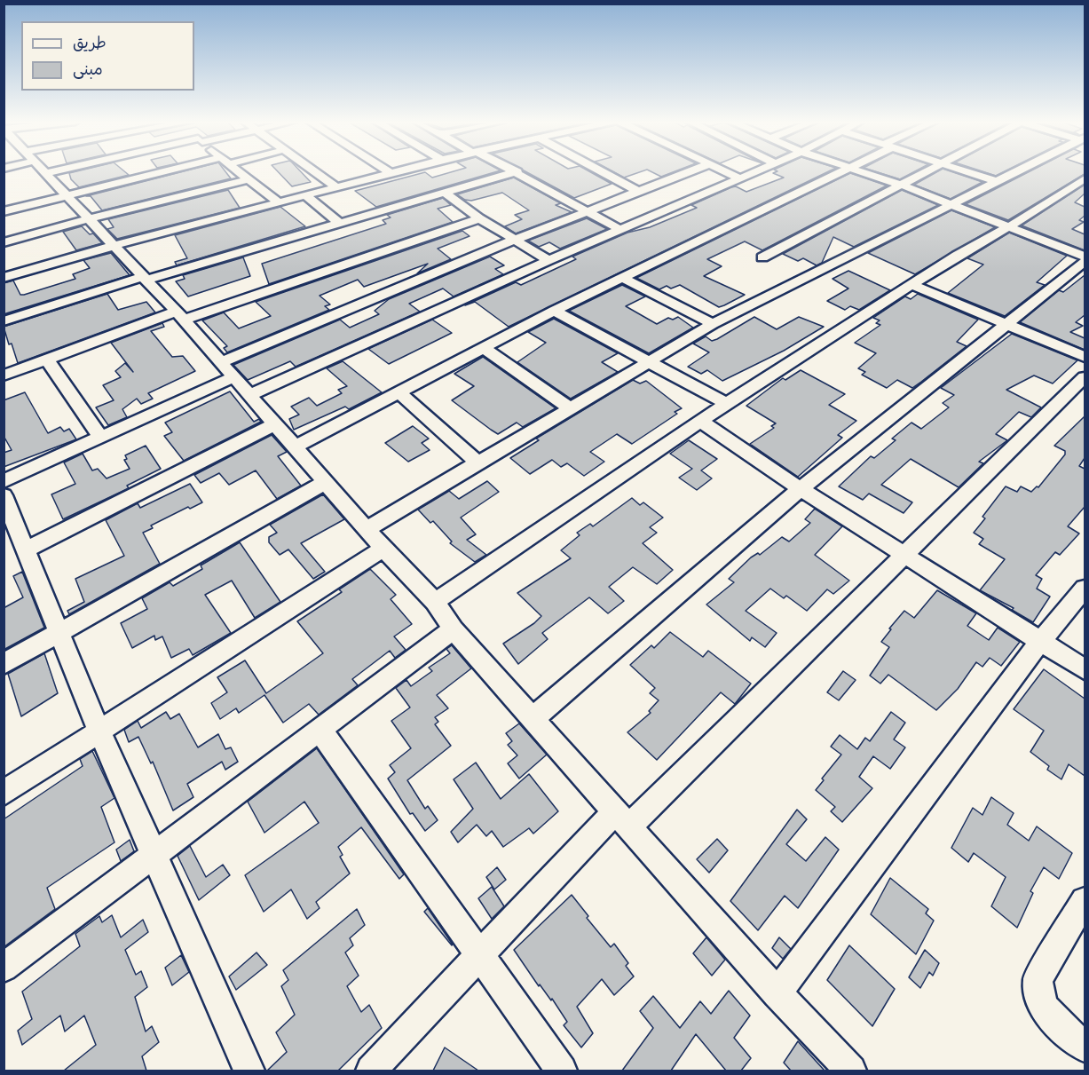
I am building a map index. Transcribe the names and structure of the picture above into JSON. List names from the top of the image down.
{
  "legend": ["طريق", "مبنى"]
}
